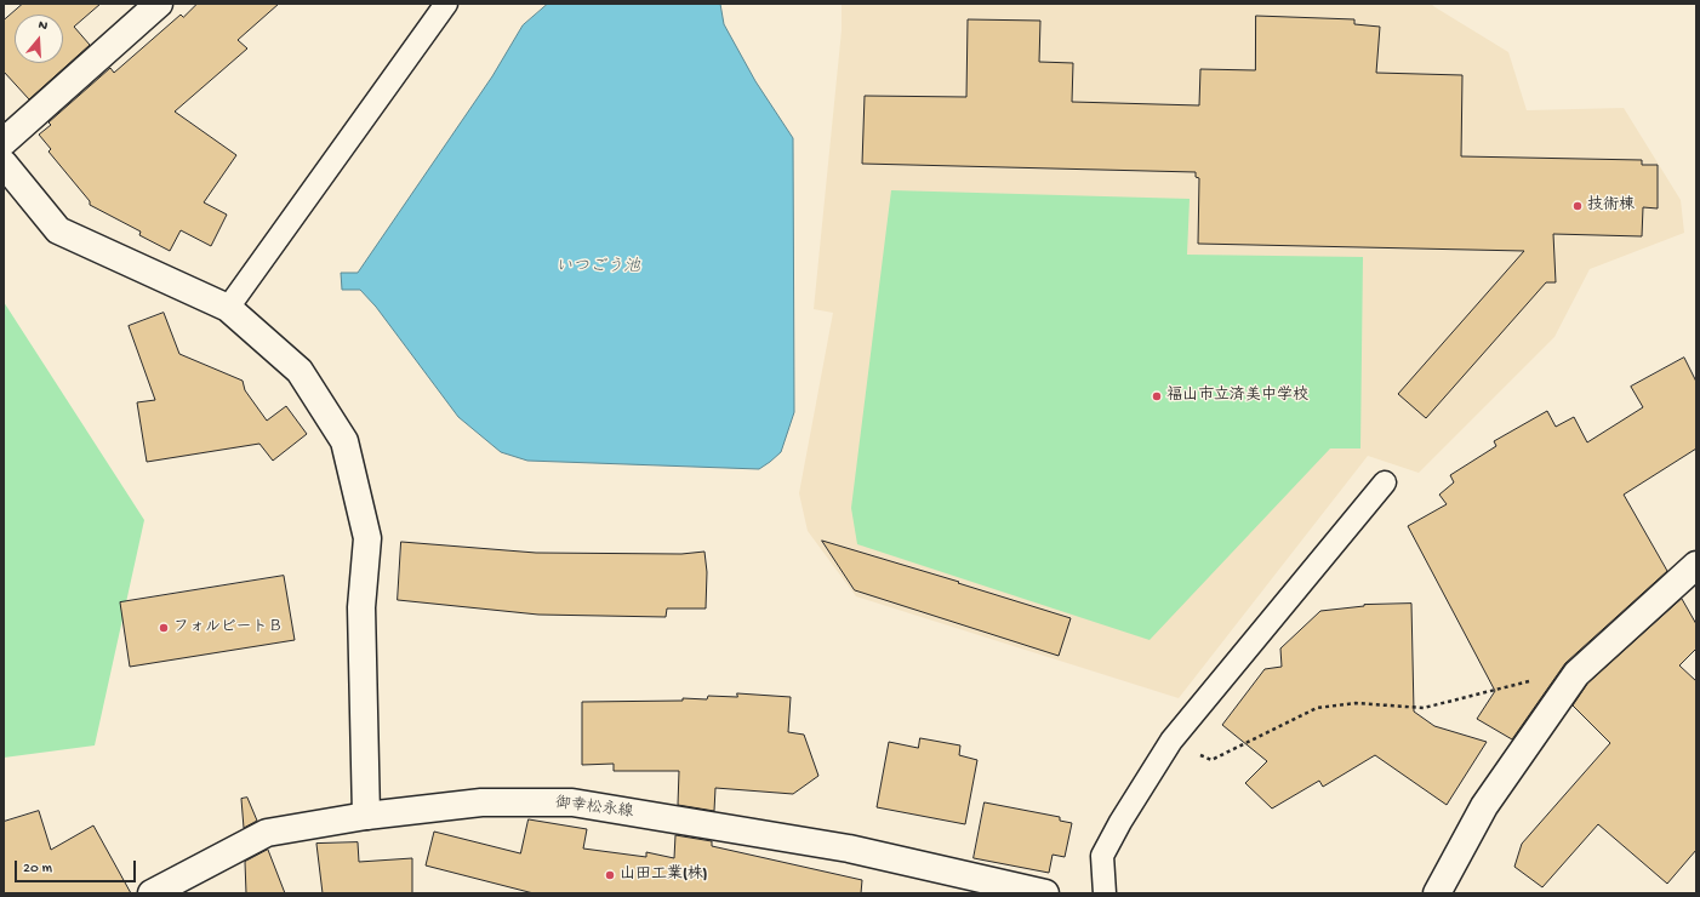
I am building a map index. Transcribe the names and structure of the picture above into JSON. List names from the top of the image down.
{
  "streets": {
    "street": ["御幸松永線"]
  },
  "water": ["いつごう池"],
  "places": [
    "技術棟",
    "福山市立済美中学校",
    "フォルビートＢ",
    "山田工業(株)"
  ],
  "scale_bar": "20 m",
  "north": "top"
}
